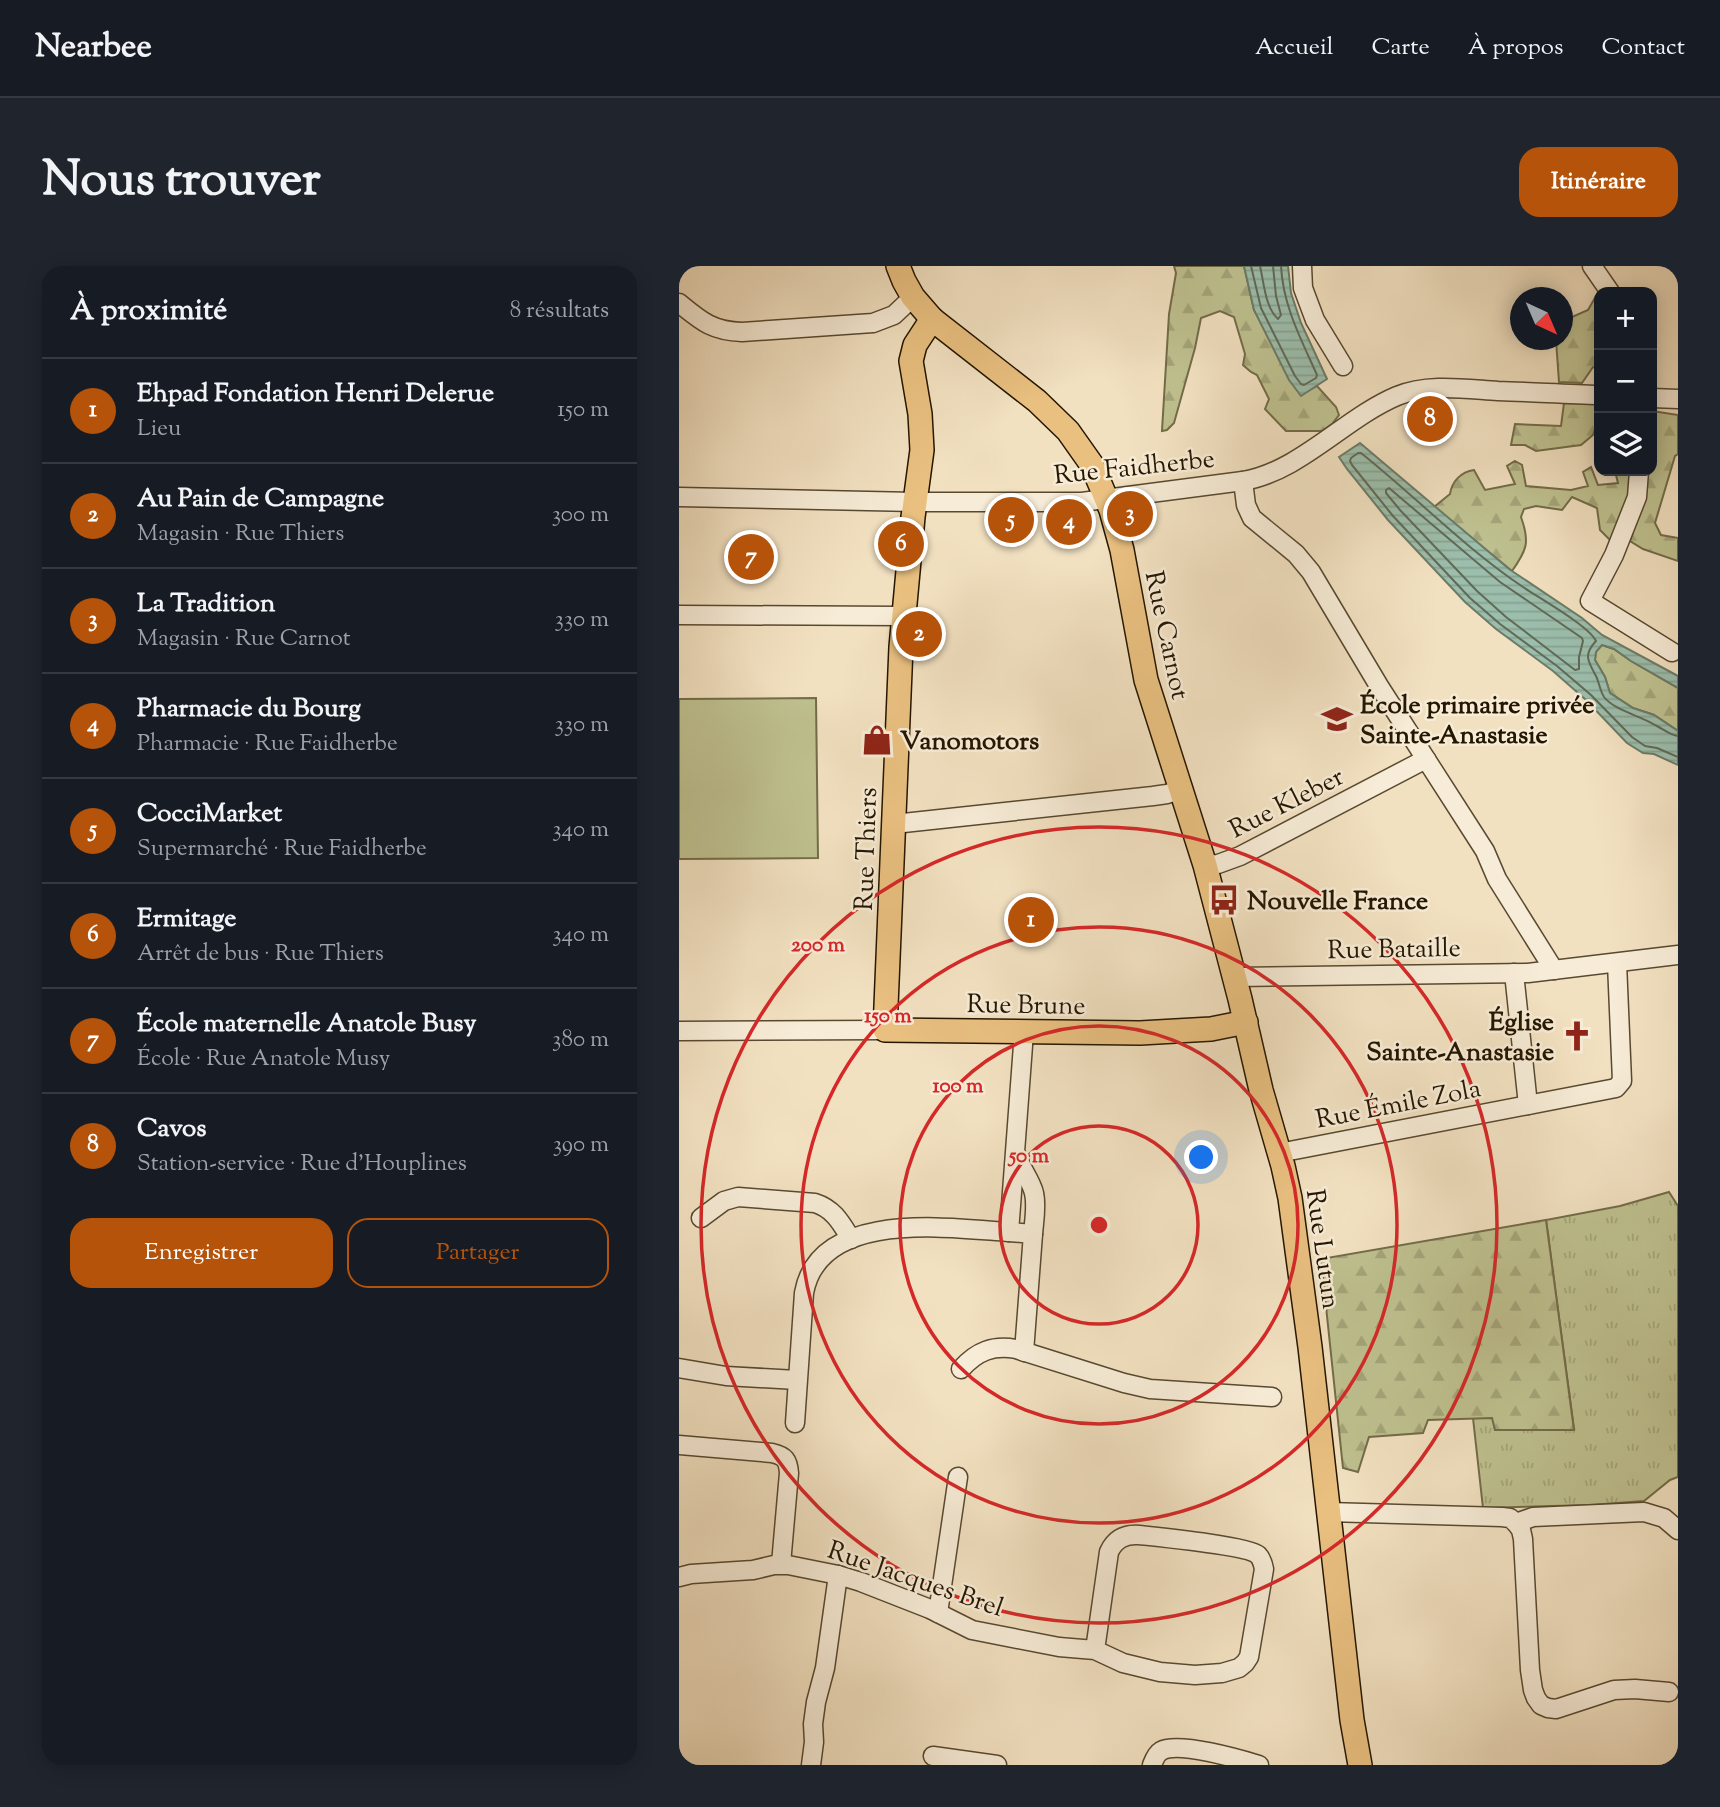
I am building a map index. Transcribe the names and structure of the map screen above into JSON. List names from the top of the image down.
{
  "streets": {
    "main road": [
      "Rue Carnot",
      "Rue Thiers",
      "Rue Brune",
      "Rue Lutun"
    ],
    "street": [
      "Rue Faidherbe",
      "Rue Kleber",
      "Rue Bataille",
      "Rue Émile Zola",
      "Rue Jacques Brel"
    ]
  },
  "crossings": [
    ["Rue Faidherbe", "Rue Carnot"],
    ["Rue Faidherbe", "Rue Thiers"],
    ["Rue Carnot", "Rue Kleber"],
    ["Rue Carnot", "Rue Thiers"],
    ["Rue Carnot", "Rue Bataille"],
    ["Rue Carnot", "Rue Lutun"],
    ["Rue Thiers", "Rue Brune"],
    ["Rue Bataille", "Rue Émile Zola"],
    ["Rue Bataille", "Rue Lutun"],
    ["Rue Brune", "Rue Lutun"],
    ["Rue Émile Zola", "Rue Lutun"]
  ],
  "places": {
    "school or university": ["École primaire privée Sainte-Anastasie"],
    "shop": ["Vanomotors"],
    "bus stop": ["Nouvelle France"],
    "church": ["Église Sainte-Anastasie"]
  },
  "north": "bottom right",
  "page": {
    "header": "Nearbee",
    "nav": [
      "Accueil",
      "Carte",
      "À propos",
      "Contact"
    ],
    "title": "Nous trouver",
    "buttons": [
      "Itinéraire",
      ["Enregistrer", "Partager"]
    ],
    "heading": ["À proximité", "8 résultats"],
    "map_buttons": ["+", "−"],
    "list": [
      {
        "mark": "1",
        "name": "Ehpad Fondation Henri Delerue",
        "note": "Lieu",
        "value": "150 m"
      },
      {
        "mark": "2",
        "name": "Au Pain de Campagne",
        "note": "Magasin · Rue Thiers",
        "value": "300 m"
      },
      {
        "mark": "3",
        "name": "La Tradition",
        "note": "Magasin · Rue Carnot",
        "value": "330 m"
      },
      {
        "mark": "4",
        "name": "Pharmacie du Bourg",
        "note": "Pharmacie · Rue Faidherbe",
        "value": "330 m"
      },
      {
        "mark": "5",
        "name": "CocciMarket",
        "note": "Supermarché · Rue Faidherbe",
        "value": "340 m"
      },
      {
        "mark": "6",
        "name": "Ermitage",
        "note": "Arrêt de bus · Rue Thiers",
        "value": "340 m"
      },
      {
        "mark": "7",
        "name": "École maternelle Anatole Busy",
        "note": "École · Rue Anatole Musy",
        "value": "380 m"
      },
      {
        "mark": "8",
        "name": "Cavos",
        "note": "Station-service · Rue d'Houplines",
        "value": "390 m"
      }
    ],
    "pins": [
      "8",
      "3",
      "5",
      "4",
      "6",
      "7",
      "2",
      "1"
    ]
  },
  "rings": [
    "200 m",
    "150 m",
    "100 m",
    "50 m"
  ]
}
